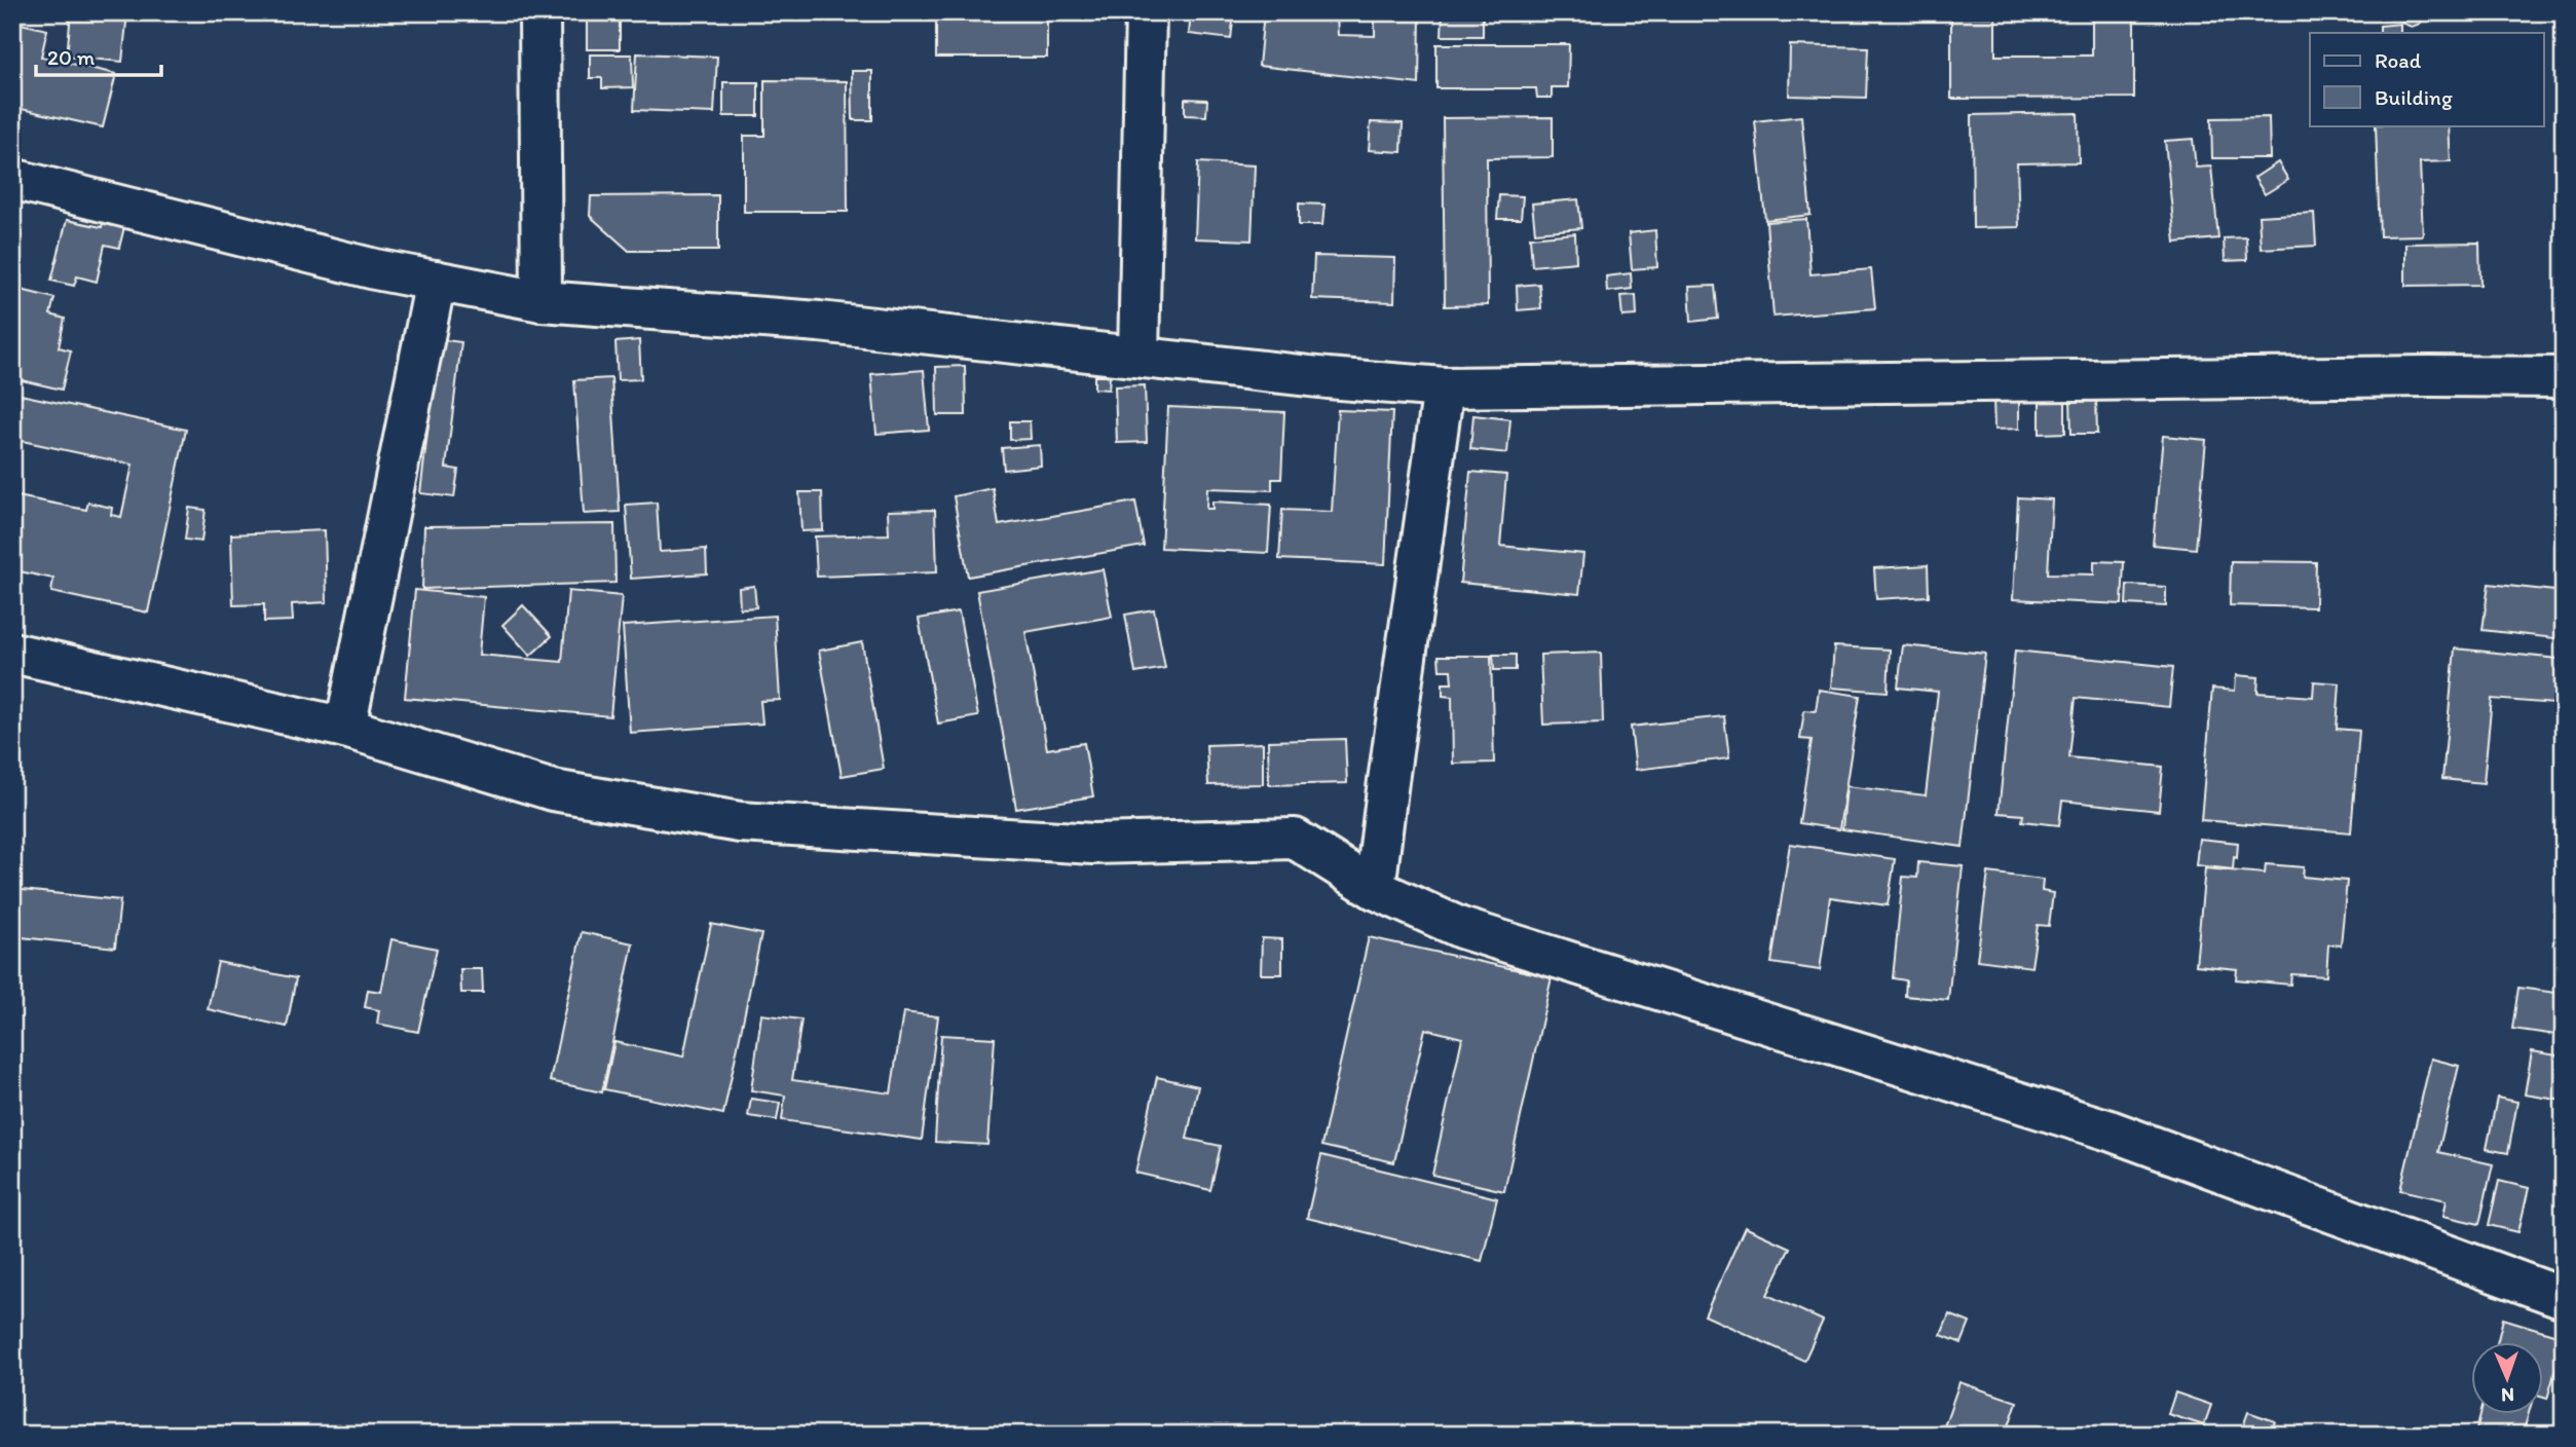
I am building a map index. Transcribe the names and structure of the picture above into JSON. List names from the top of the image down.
{
  "legend": ["Road", "Building"],
  "scale_bar": "20 m",
  "north": "bottom"
}
